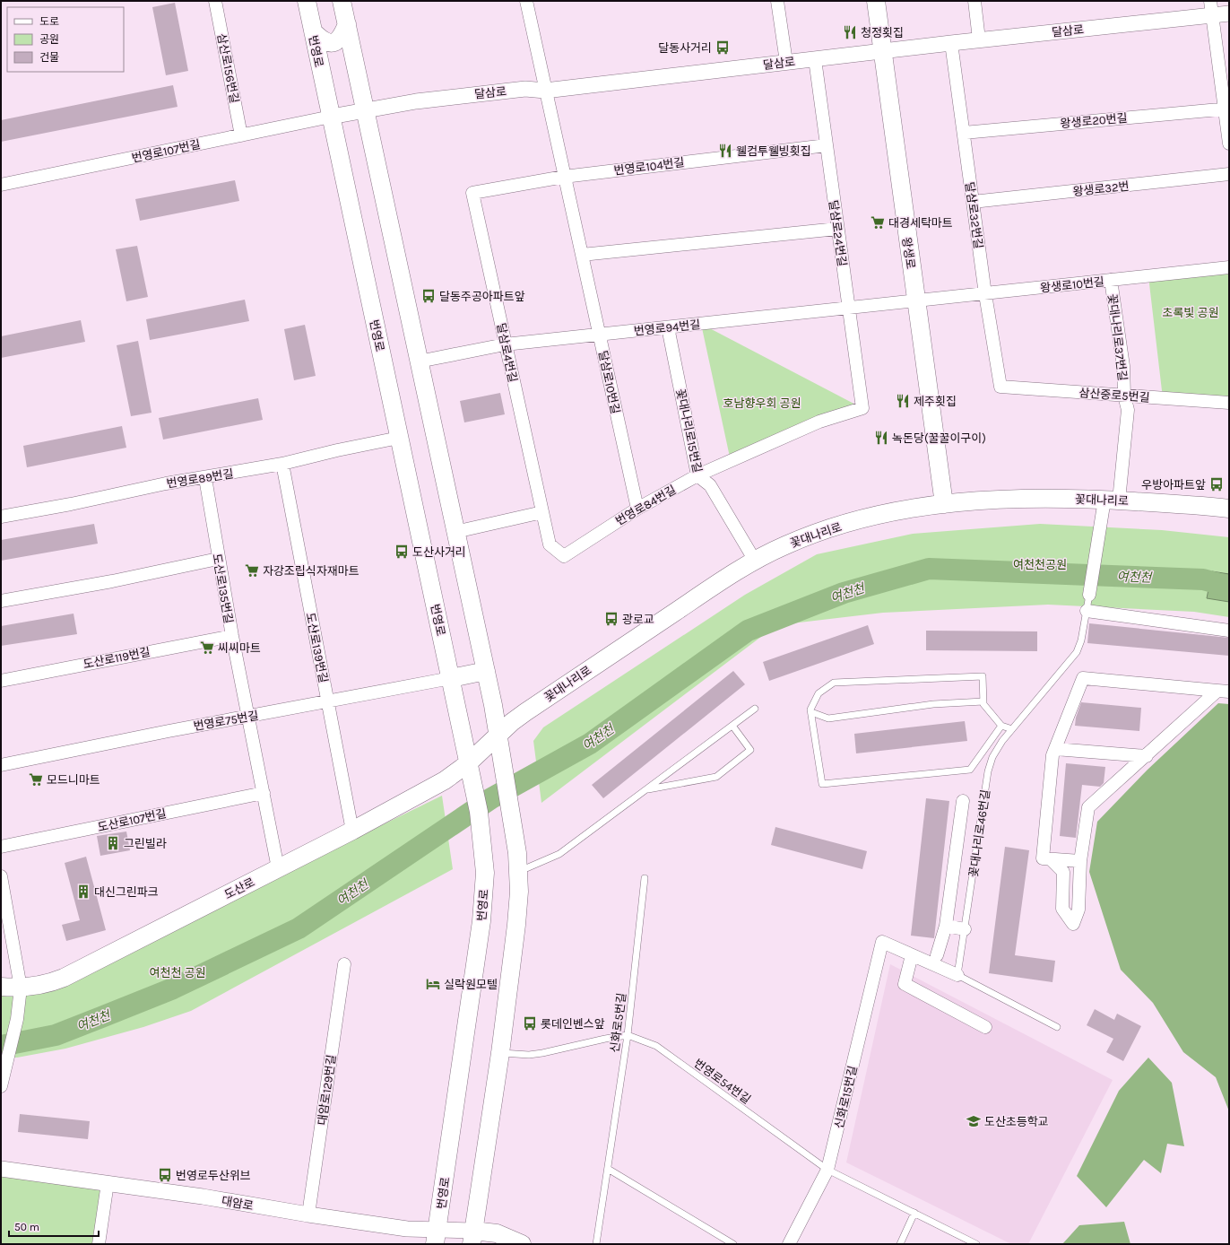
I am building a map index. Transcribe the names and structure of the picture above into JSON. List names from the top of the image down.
{
  "streets": {
    "main road": [
      "번영로",
      "왕생로",
      "꽃대나리로",
      "도산로"
    ],
    "street": [
      "달삼로",
      "삼산로156번길",
      "왕생로20번길",
      "번영로107번길",
      "번영로104번길",
      "왕생로32번",
      "달삼로32번길",
      "달삼로24번길",
      "왕생로10번길",
      "번영로94번길",
      "꽃대나리로37번길",
      "달삼로4번길",
      "달삼로10번길",
      "삼산중로5번길",
      "꽃대나리로15번길",
      "번영로89번길",
      "번영로84번길",
      "도산로135번길",
      "도산로139번길",
      "도산로119번길",
      "번영로75번길",
      "도산로107번길",
      "대암로129번길",
      "신화로15번길",
      "대암로"
    ],
    "lane": ["꽃대나리로46번길", "신화로5번길", "번영로54번길"]
  },
  "crossings": [
    ["달삼로", "번영로"],
    ["달삼로", "번영로107번길"],
    ["달삼로", "달삼로32번길"],
    ["달삼로", "달삼로24번길"],
    ["달삼로", "왕생로"],
    ["달삼로", "달삼로10번길"],
    ["번영로", "번영로107번길"],
    ["번영로", "번영로89번길"],
    ["번영로", "꽃대나리로"],
    ["번영로", "번영로75번길"],
    ["번영로", "도산로"],
    ["번영로", "대암로"],
    ["삼산로156번길", "번영로107번길"],
    ["왕생로20번길", "달삼로32번길"],
    ["번영로104번길", "달삼로24번길"],
    ["번영로104번길", "달삼로4번길"],
    ["번영로104번길", "달삼로10번길"],
    ["왕생로32번", "달삼로32번길"],
    ["달삼로32번길", "왕생로10번길"],
    ["달삼로32번길", "삼산중로5번길"],
    ["달삼로24번길", "번영로94번길"],
    ["달삼로24번길", "번영로84번길"],
    ["왕생로", "왕생로10번길"],
    ["왕생로", "번영로94번길"],
    ["왕생로", "꽃대나리로"],
    ["왕생로10번길", "번영로94번길"],
    ["왕생로10번길", "꽃대나리로37번길"],
    ["번영로94번길", "달삼로4번길"],
    ["번영로94번길", "달삼로10번길"],
    ["번영로94번길", "꽃대나리로15번길"],
    ["꽃대나리로37번길", "삼산중로5번길"],
    ["꽃대나리로37번길", "꽃대나리로"],
    ["꽃대나리로37번길", "꽃대나리로46번길"],
    ["달삼로4번길", "번영로84번길"],
    ["달삼로10번길", "번영로84번길"],
    ["꽃대나리로15번길", "꽃대나리로"],
    ["꽃대나리로15번길", "번영로84번길"],
    ["번영로89번길", "도산로135번길"],
    ["번영로89번길", "도산로139번길"],
    ["꽃대나리로", "도산로"],
    ["도산로135번길", "도산로119번길"],
    ["도산로135번길", "번영로75번길"],
    ["도산로135번길", "도산로107번길"],
    ["도산로135번길", "도산로"],
    ["도산로139번길", "번영로75번길"],
    ["도산로139번길", "도산로"],
    ["신화로5번길", "번영로54번길"],
    ["번영로54번길", "신화로15번길"],
    ["대암로129번길", "대암로"]
  ],
  "water": ["여천천"],
  "parks": [
    "초록빛 공원",
    "호남향우회 공원",
    "여천천공원",
    "여천천 공원"
  ],
  "places": {
    "restaurant": [
      "청정횟집",
      "웰컴투웰빙횟집",
      "제주횟집",
      "녹돈당(꿀꿀이구이)"
    ],
    "bus stop": [
      "달동사거리",
      "달동주공아파트앞",
      "우방아파트앞",
      "도산사거리",
      "광로교",
      "롯데인벤스앞",
      "번영로두산위브"
    ],
    "supermarket": [
      "대경세탁마트",
      "자강조립식자재마트",
      "씨씨마트",
      "모드니마트"
    ],
    "building": ["그린빌라", "대신그린파크"],
    "hotel": ["실락원모텔"],
    "school or university": ["도산초등학교"]
  },
  "legend": ["도로", "공원", "건물"],
  "scale_bar": "50 m"
}
